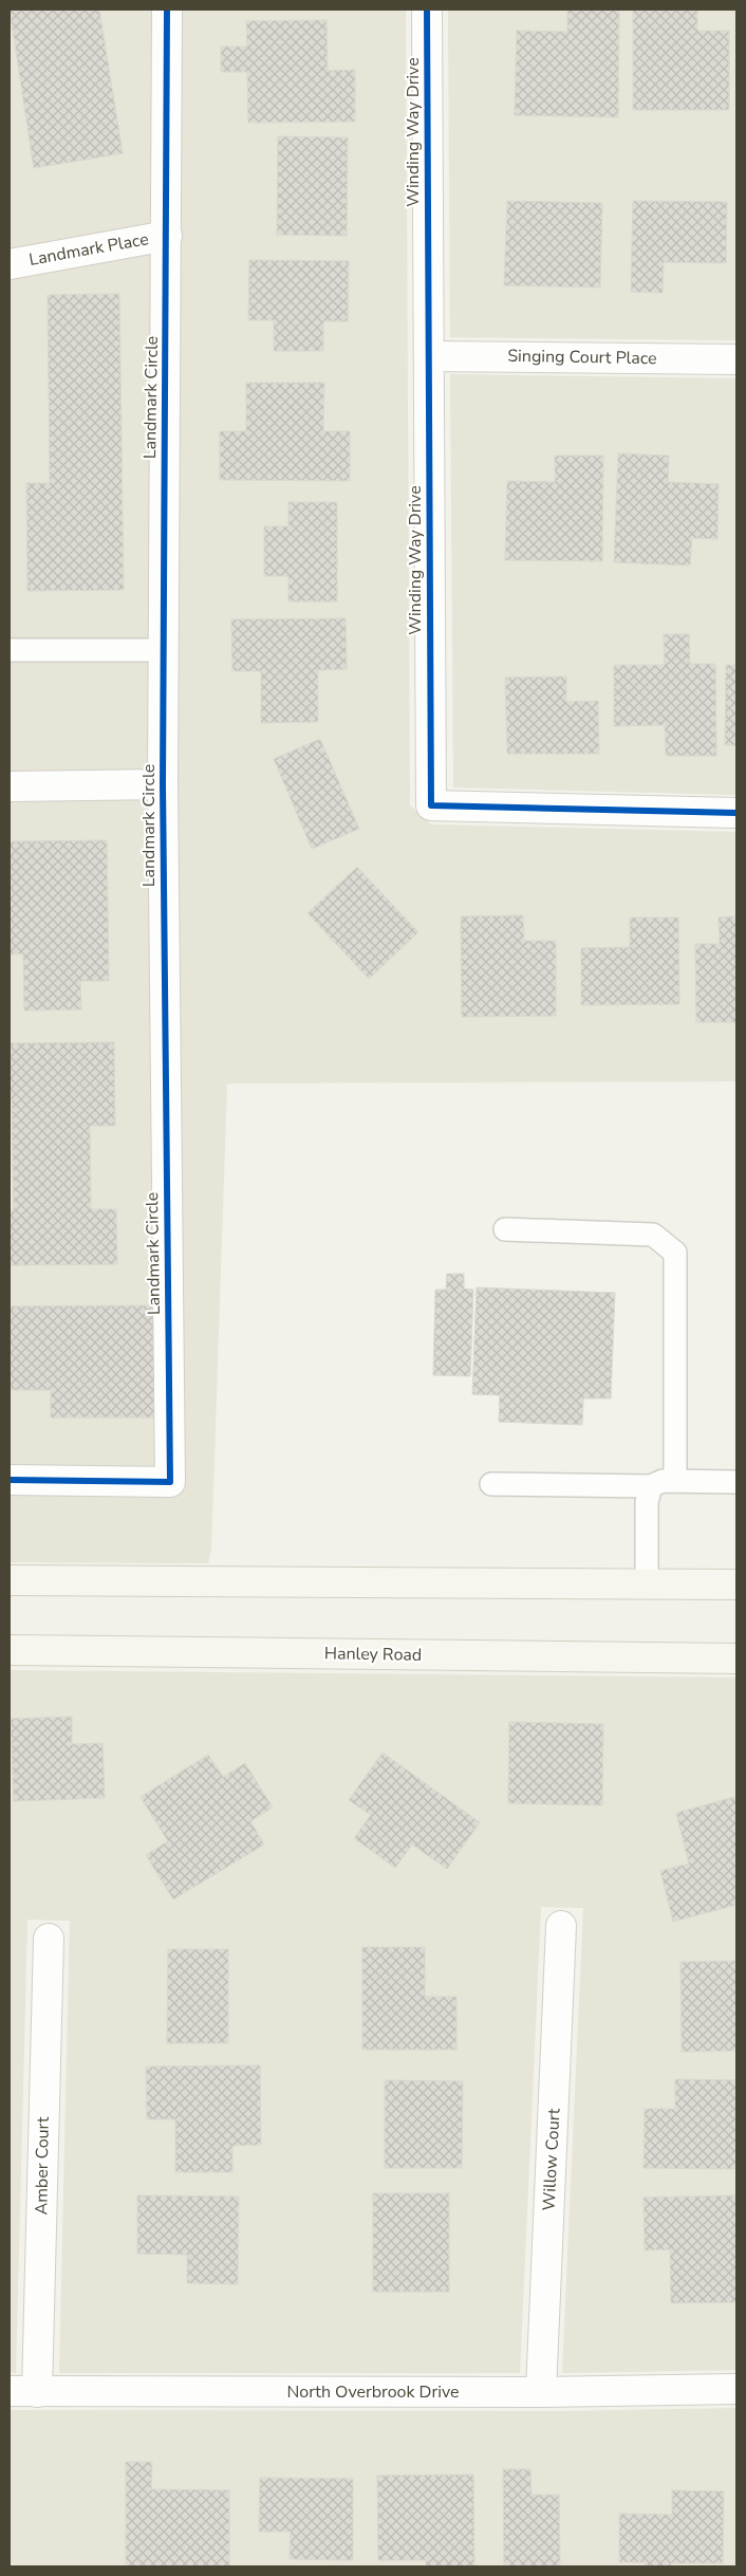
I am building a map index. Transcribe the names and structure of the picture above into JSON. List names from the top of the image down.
{
  "streets": {
    "main road": ["Hanley Road"],
    "street": [
      "Winding Way Drive",
      "Landmark Place",
      "Singing Court Place",
      "Landmark Circle",
      "Willow Court",
      "Amber Court",
      "North Overbrook Drive"
    ]
  },
  "crossings": [
    ["Winding Way Drive", "Singing Court Place"],
    ["Landmark Place", "Landmark Circle"],
    ["Willow Court", "North Overbrook Drive"],
    ["Amber Court", "North Overbrook Drive"]
  ]
}
